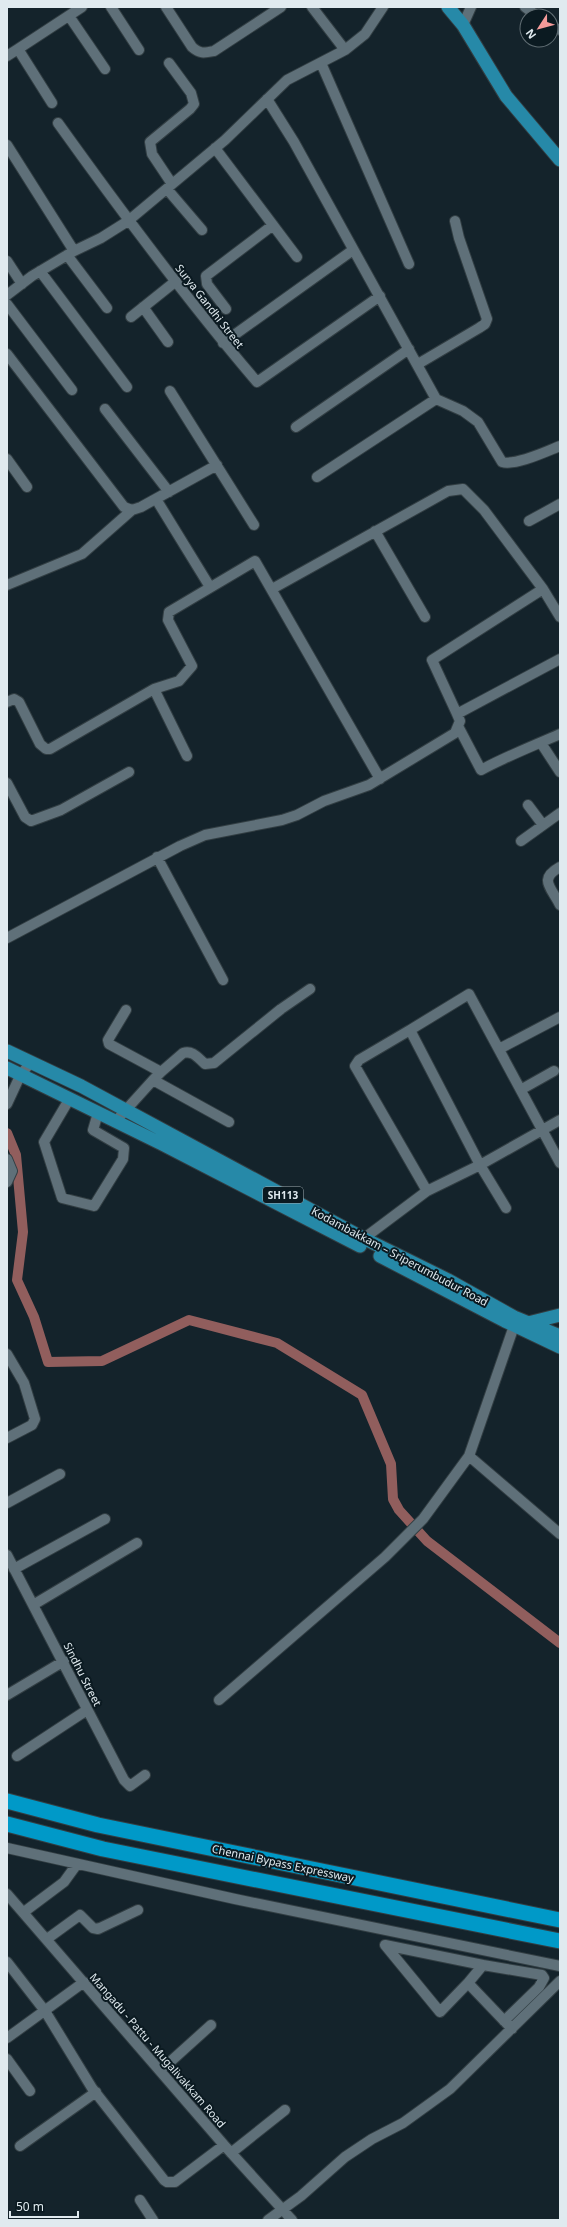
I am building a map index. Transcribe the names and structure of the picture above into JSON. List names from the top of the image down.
{
  "streets": {
    "highway": ["Chennai Bypass Expressway"],
    "main road": ["SH113", "Kodambakkam – Sriperumbudur Road"],
    "street": ["Surya Gandhi Street", "Sindhu Street", "Mangadu - Pattu - Mugalivakkam Road"]
  },
  "scale_bar": "50 m",
  "north": "bottom left"
}
